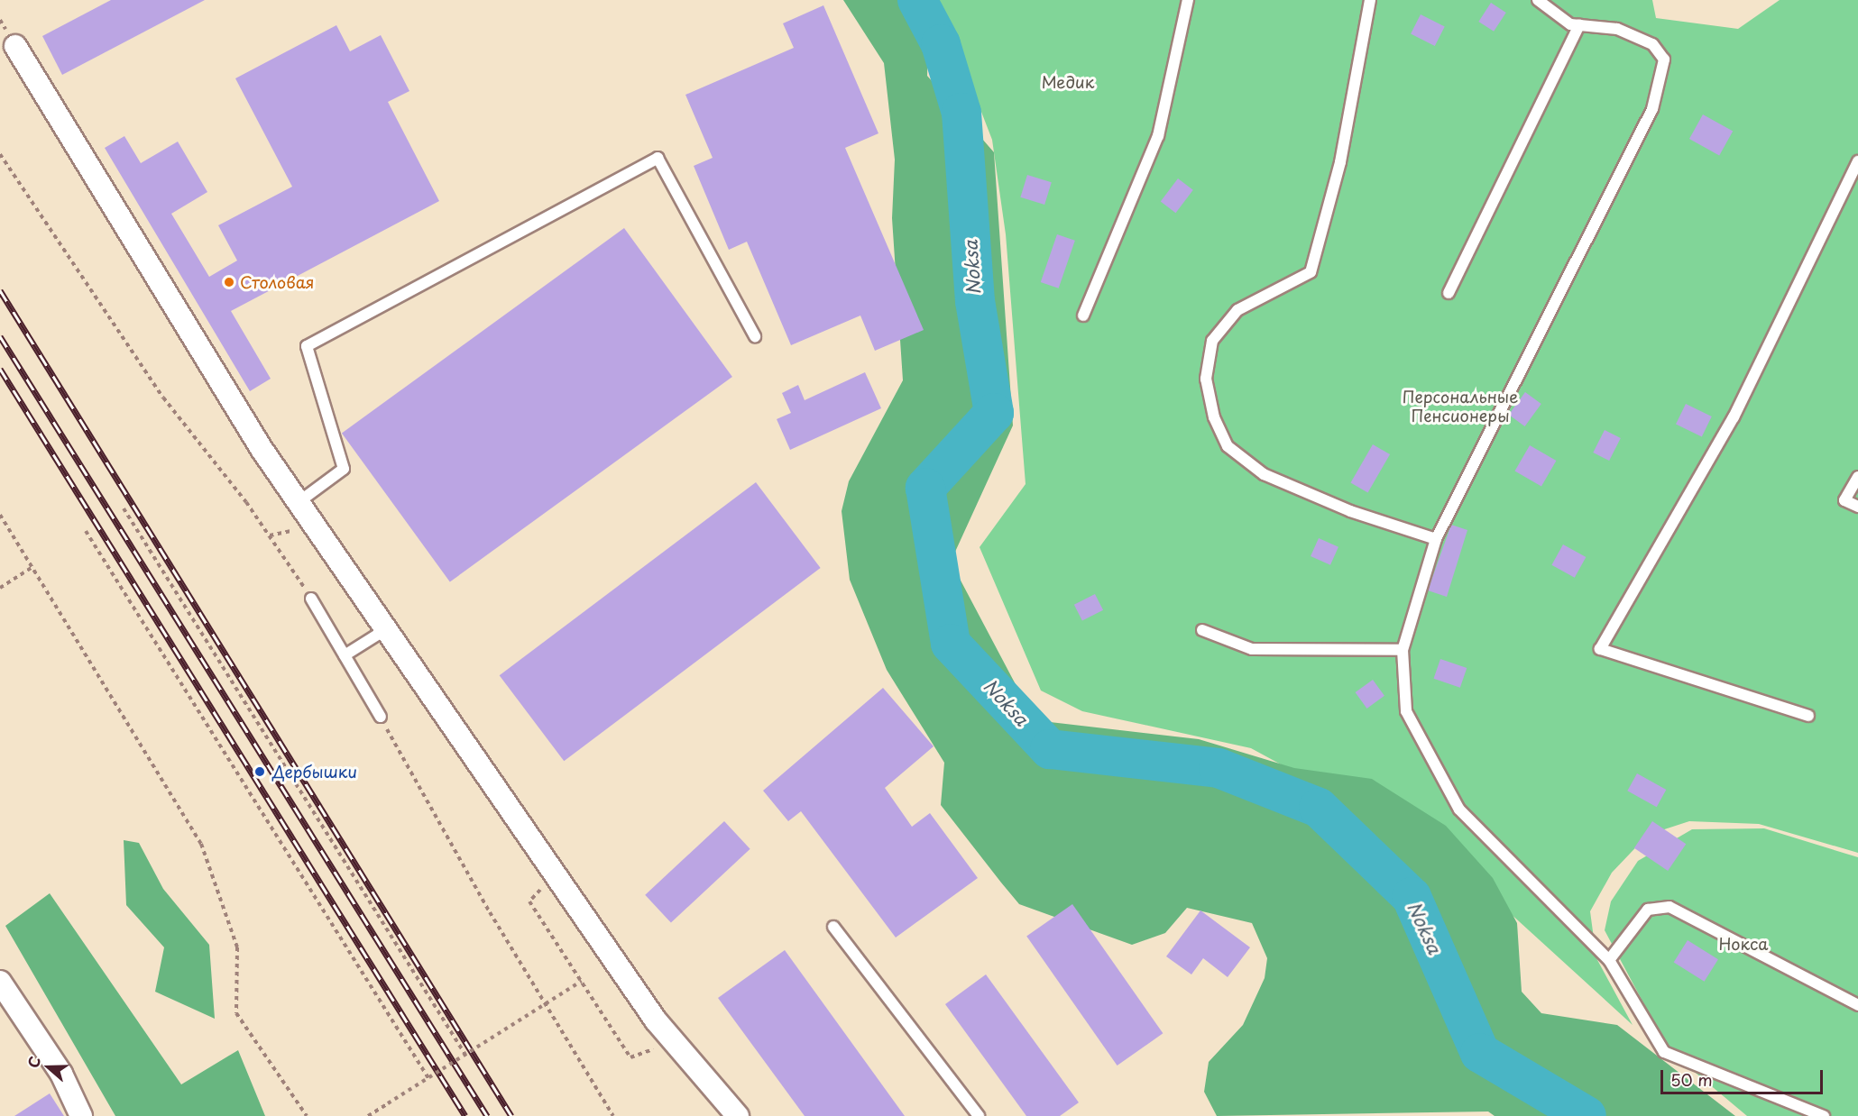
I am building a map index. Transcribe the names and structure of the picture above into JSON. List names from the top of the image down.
{
  "water": ["Noksa"],
  "parks": ["Медик", "Персональные Пенсионеры", "Нокса"],
  "places": ["Столовая", "Дербышки"],
  "scale_bar": "50 m",
  "north": "left"
}
